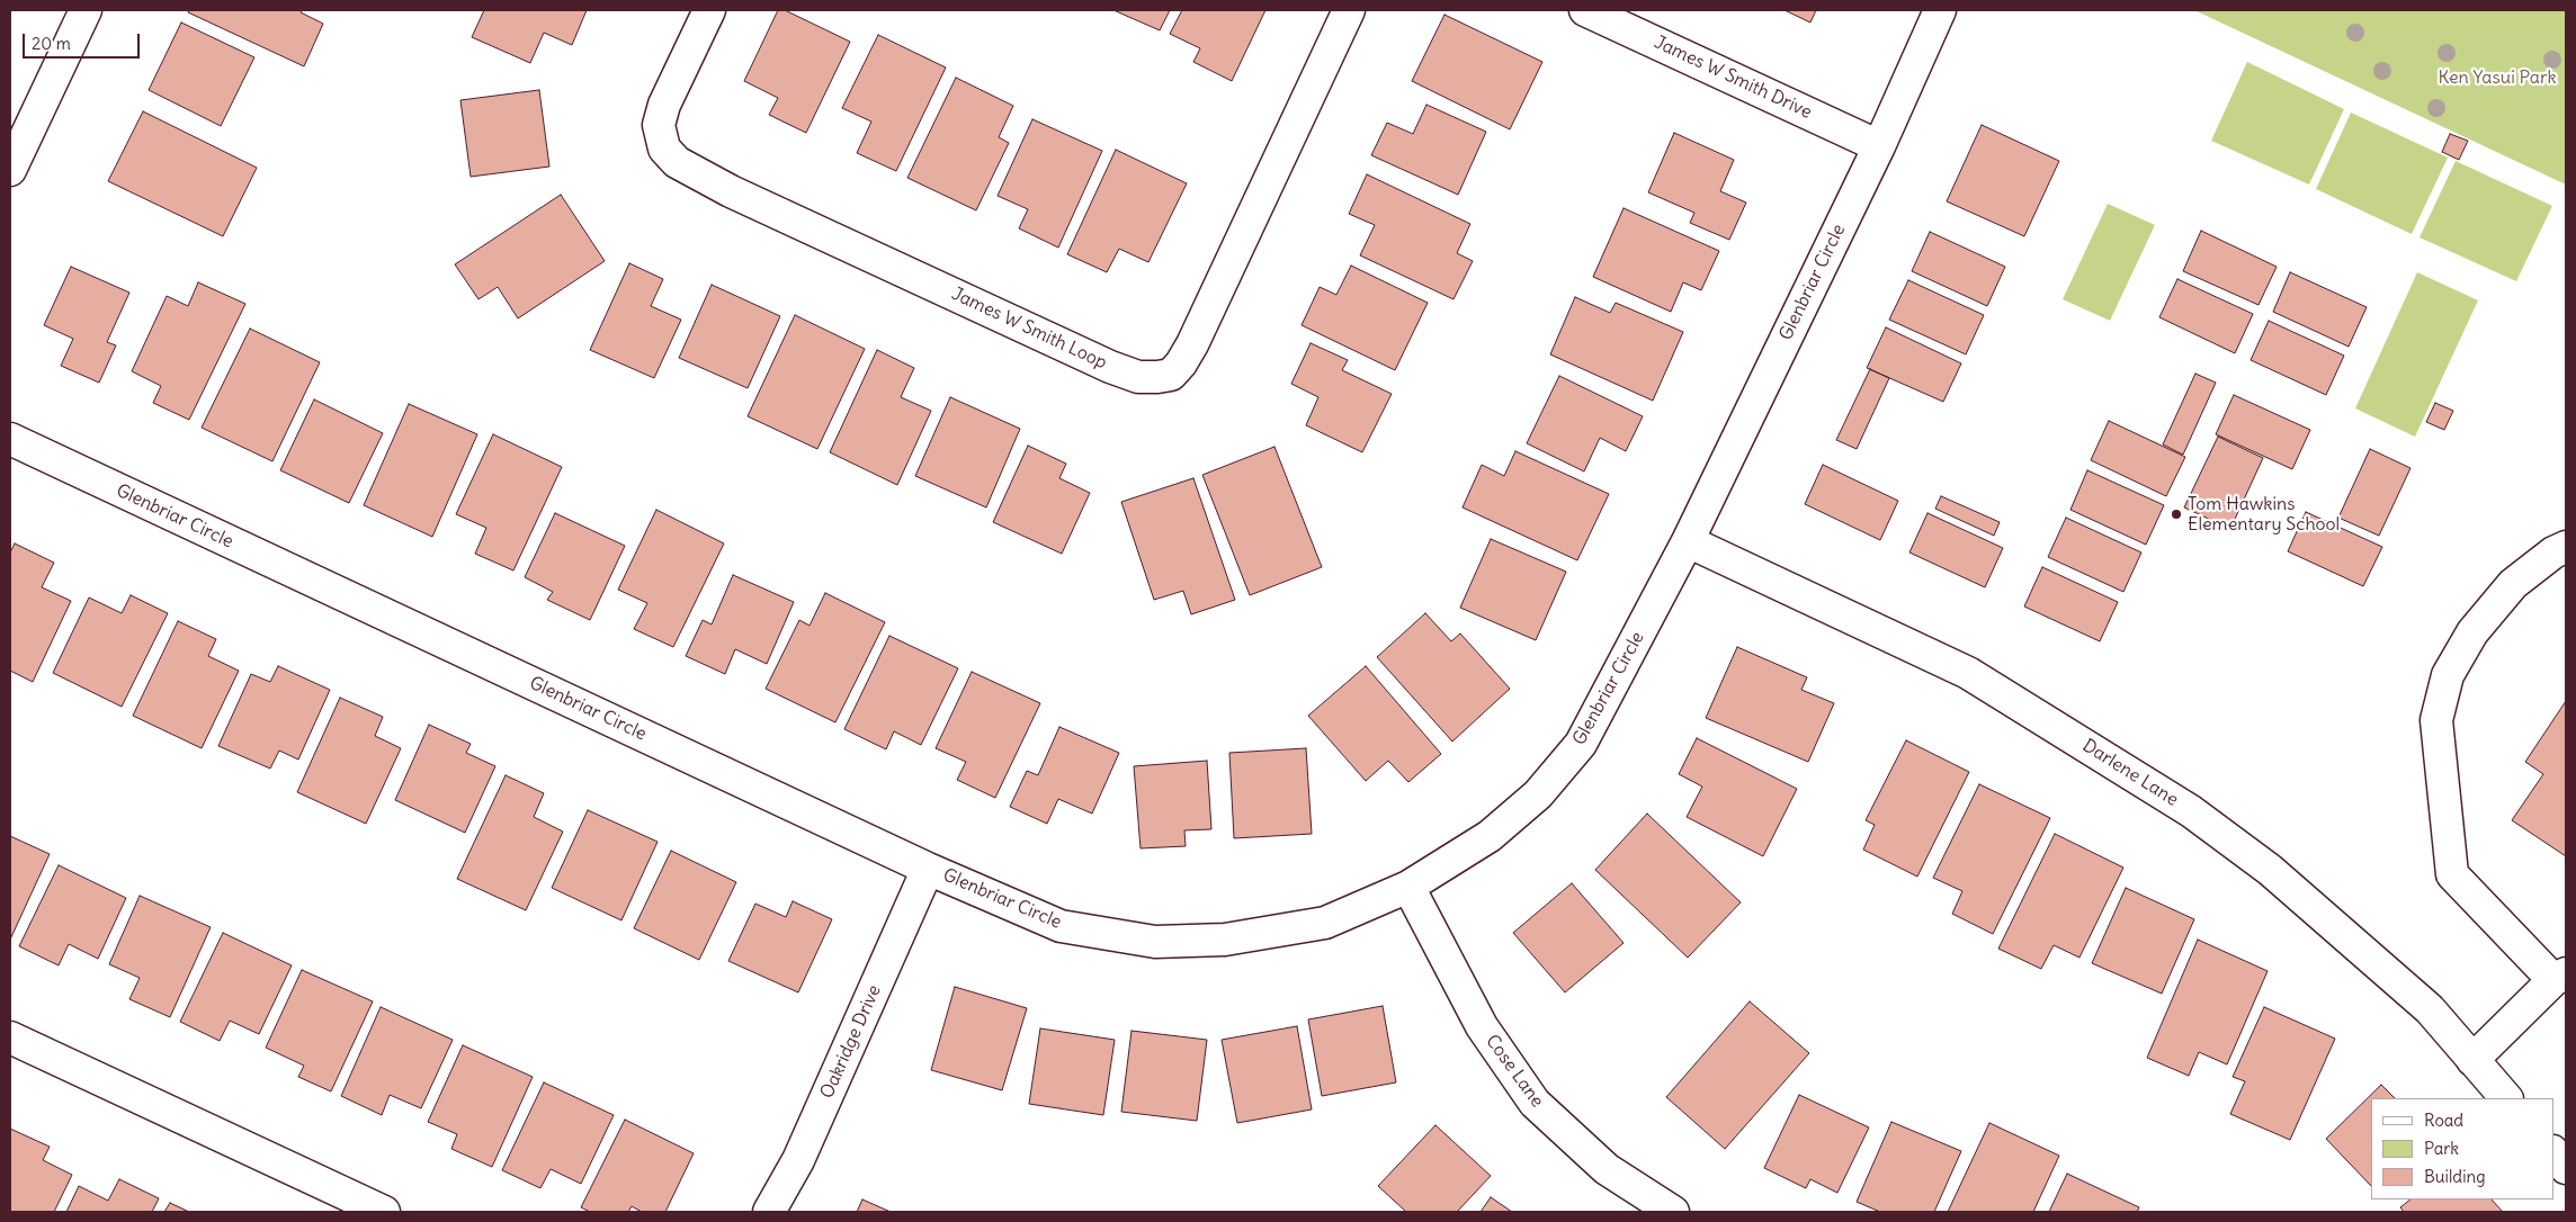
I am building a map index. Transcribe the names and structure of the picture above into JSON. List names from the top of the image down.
{
  "streets": {
    "street": [
      "James W Smith Drive",
      "Glenbriar Circle",
      "James W Smith Loop",
      "Darlene Lane",
      "Oakridge Drive",
      "Cose Lane"
    ]
  },
  "crossings": [
    ["James W Smith Drive", "Glenbriar Circle"],
    ["Glenbriar Circle", "Darlene Lane"],
    ["Glenbriar Circle", "Oakridge Drive"],
    ["Glenbriar Circle", "Cose Lane"]
  ],
  "parks": ["Ken Yasui Park"],
  "places": ["Tom Hawkins Elementary School"],
  "legend": ["Road", "Park", "Building"],
  "scale_bar": "20 m"
}
